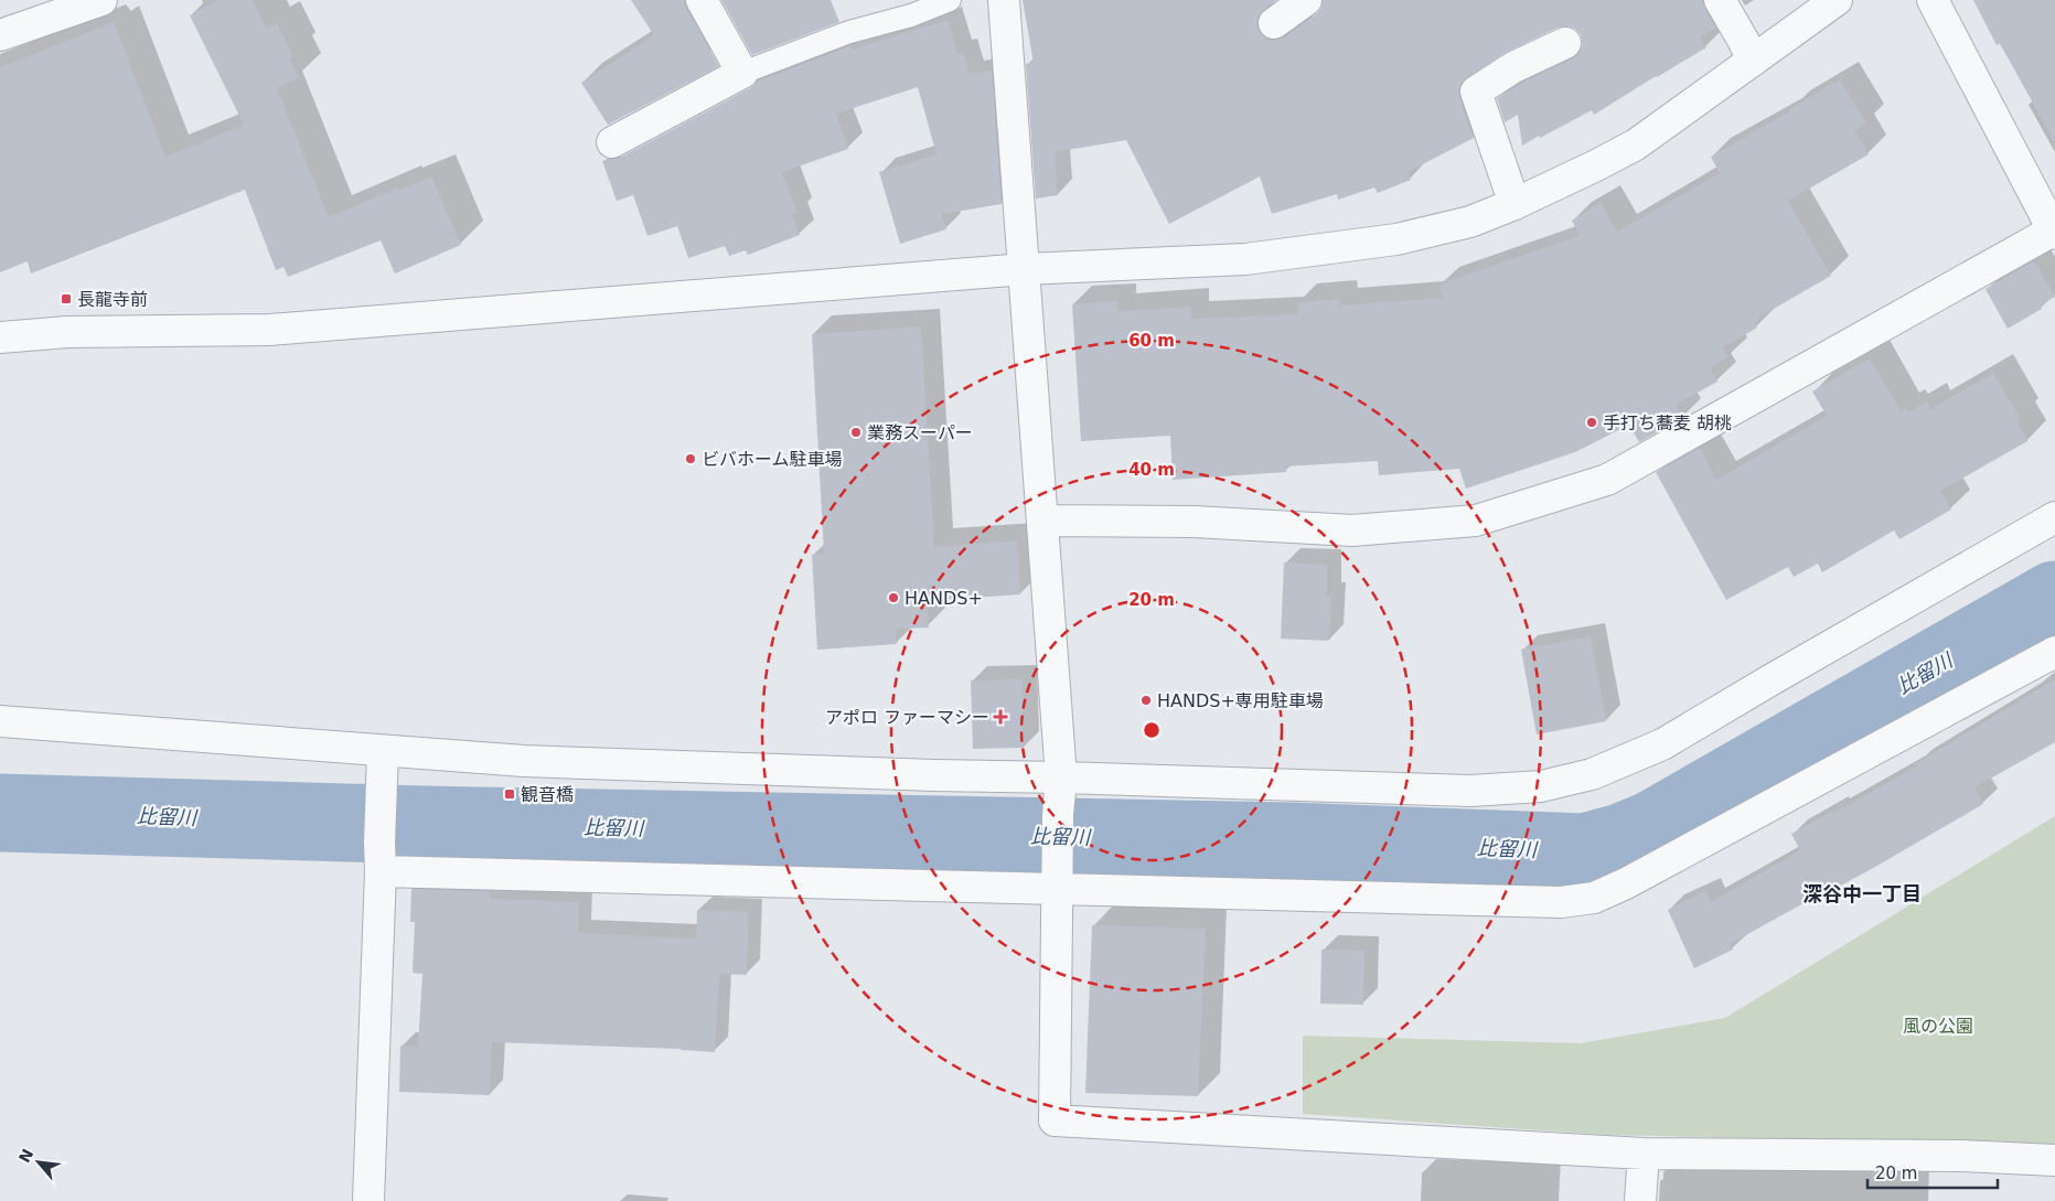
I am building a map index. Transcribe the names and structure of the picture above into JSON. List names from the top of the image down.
{
  "districts": ["深谷中一丁目"],
  "water": ["比留川"],
  "parks": ["風の公園"],
  "places": {
    "transit": ["長龍寺前", "観音橋"],
    "other": [
      "手打ち蕎麦 胡桃",
      "業務スーパー",
      "ビバホーム駐車場",
      "HANDS+",
      "HANDS+専用駐車場"
    ],
    "health": ["アポロ ファーマシー"]
  },
  "scale_bar": "20 m",
  "north": "top left",
  "rings": ["60 m", "40 m", "20 m"]
}
